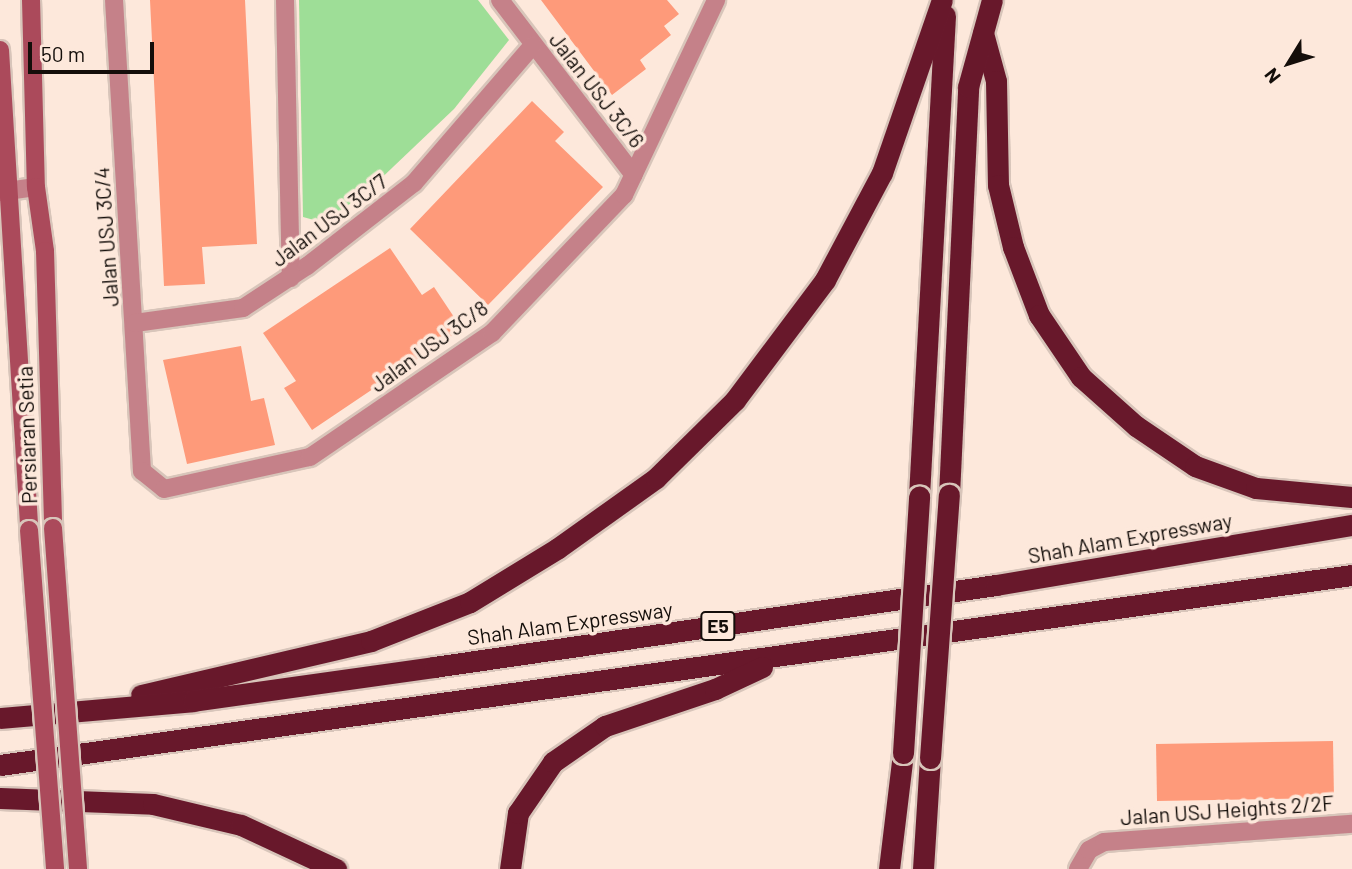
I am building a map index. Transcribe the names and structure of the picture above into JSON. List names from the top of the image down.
{
  "streets": {
    "highway": ["Shah Alam Expressway", "E5"],
    "main road": ["Persiaran Setia"],
    "street": [
      "Jalan USJ 3C/6",
      "Jalan USJ 3C/7",
      "Jalan USJ 3C/4",
      "Jalan USJ 3C/8",
      "Jalan USJ Heights 2/2F"
    ]
  },
  "crossings": [
    ["Jalan USJ 3C/6", "Jalan USJ 3C/7"],
    ["Jalan USJ 3C/6", "Jalan USJ 3C/8"],
    ["Jalan USJ 3C/7", "Jalan USJ 3C/4"],
    ["Jalan USJ 3C/4", "Jalan USJ 3C/8"]
  ],
  "scale_bar": "50 m",
  "north": "bottom left"
}
